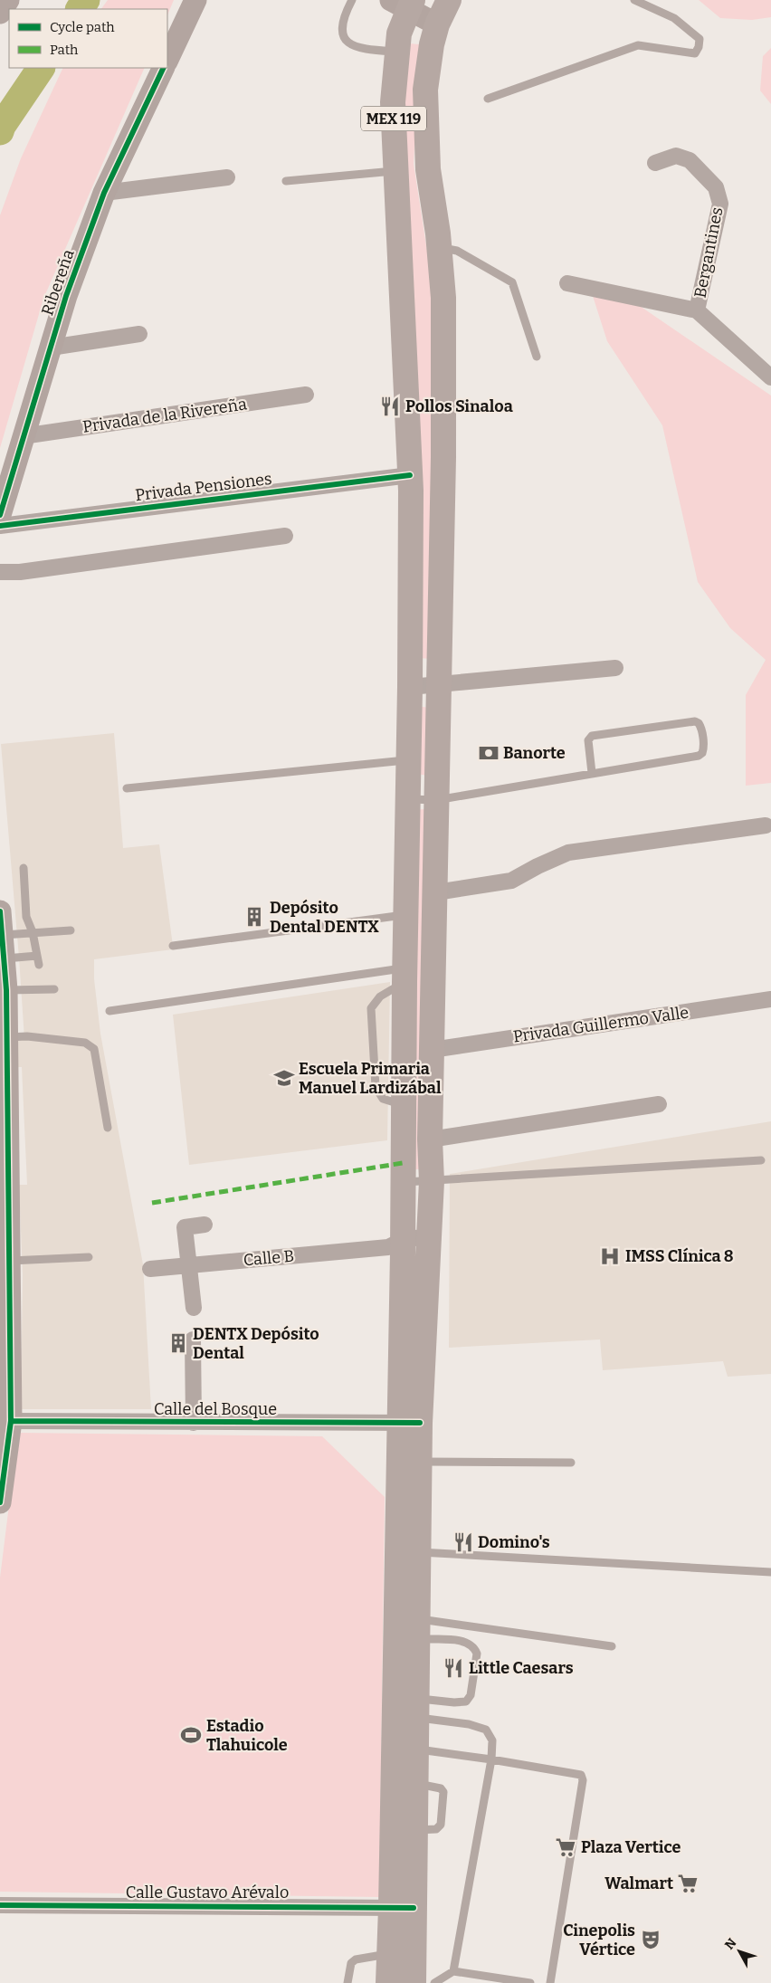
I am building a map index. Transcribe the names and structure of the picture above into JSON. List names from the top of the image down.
{
  "streets": {
    "main road": ["MEX 119"],
    "street": [
      "Bergantines",
      "Ribereña",
      "Privada de la Rivereña",
      "Privada Pensiones",
      "Privada Guillermo Valle",
      "Calle B",
      "Calle del Bosque",
      "Calle Gustavo Arévalo"
    ]
  },
  "crossings": [
    ["MEX 119", "Privada Pensiones"],
    ["MEX 119", "Privada Guillermo Valle"],
    ["MEX 119", "Calle B"],
    ["MEX 119", "Calle del Bosque"],
    ["MEX 119", "Calle Gustavo Arévalo"],
    ["Ribereña", "Privada de la Rivereña"]
  ],
  "places": {
    "restaurant": ["Pollos Sinaloa", "Domino's", "Little Caesars"],
    "bank": ["Banorte"],
    "building": ["Depósito Dental DENTX", "DENTX Depósito Dental"],
    "school or university": ["Escuela Primaria Manuel Lardizábal"],
    "hospital": ["IMSS Clínica 8"],
    "sports": ["Estadio Tlahuicole"],
    "supermarket": ["Plaza Vertice", "Walmart"],
    "theatre": ["Cinepolis Vértice"]
  },
  "legend": ["Cycle path", "Path"],
  "north": "top left"
}
